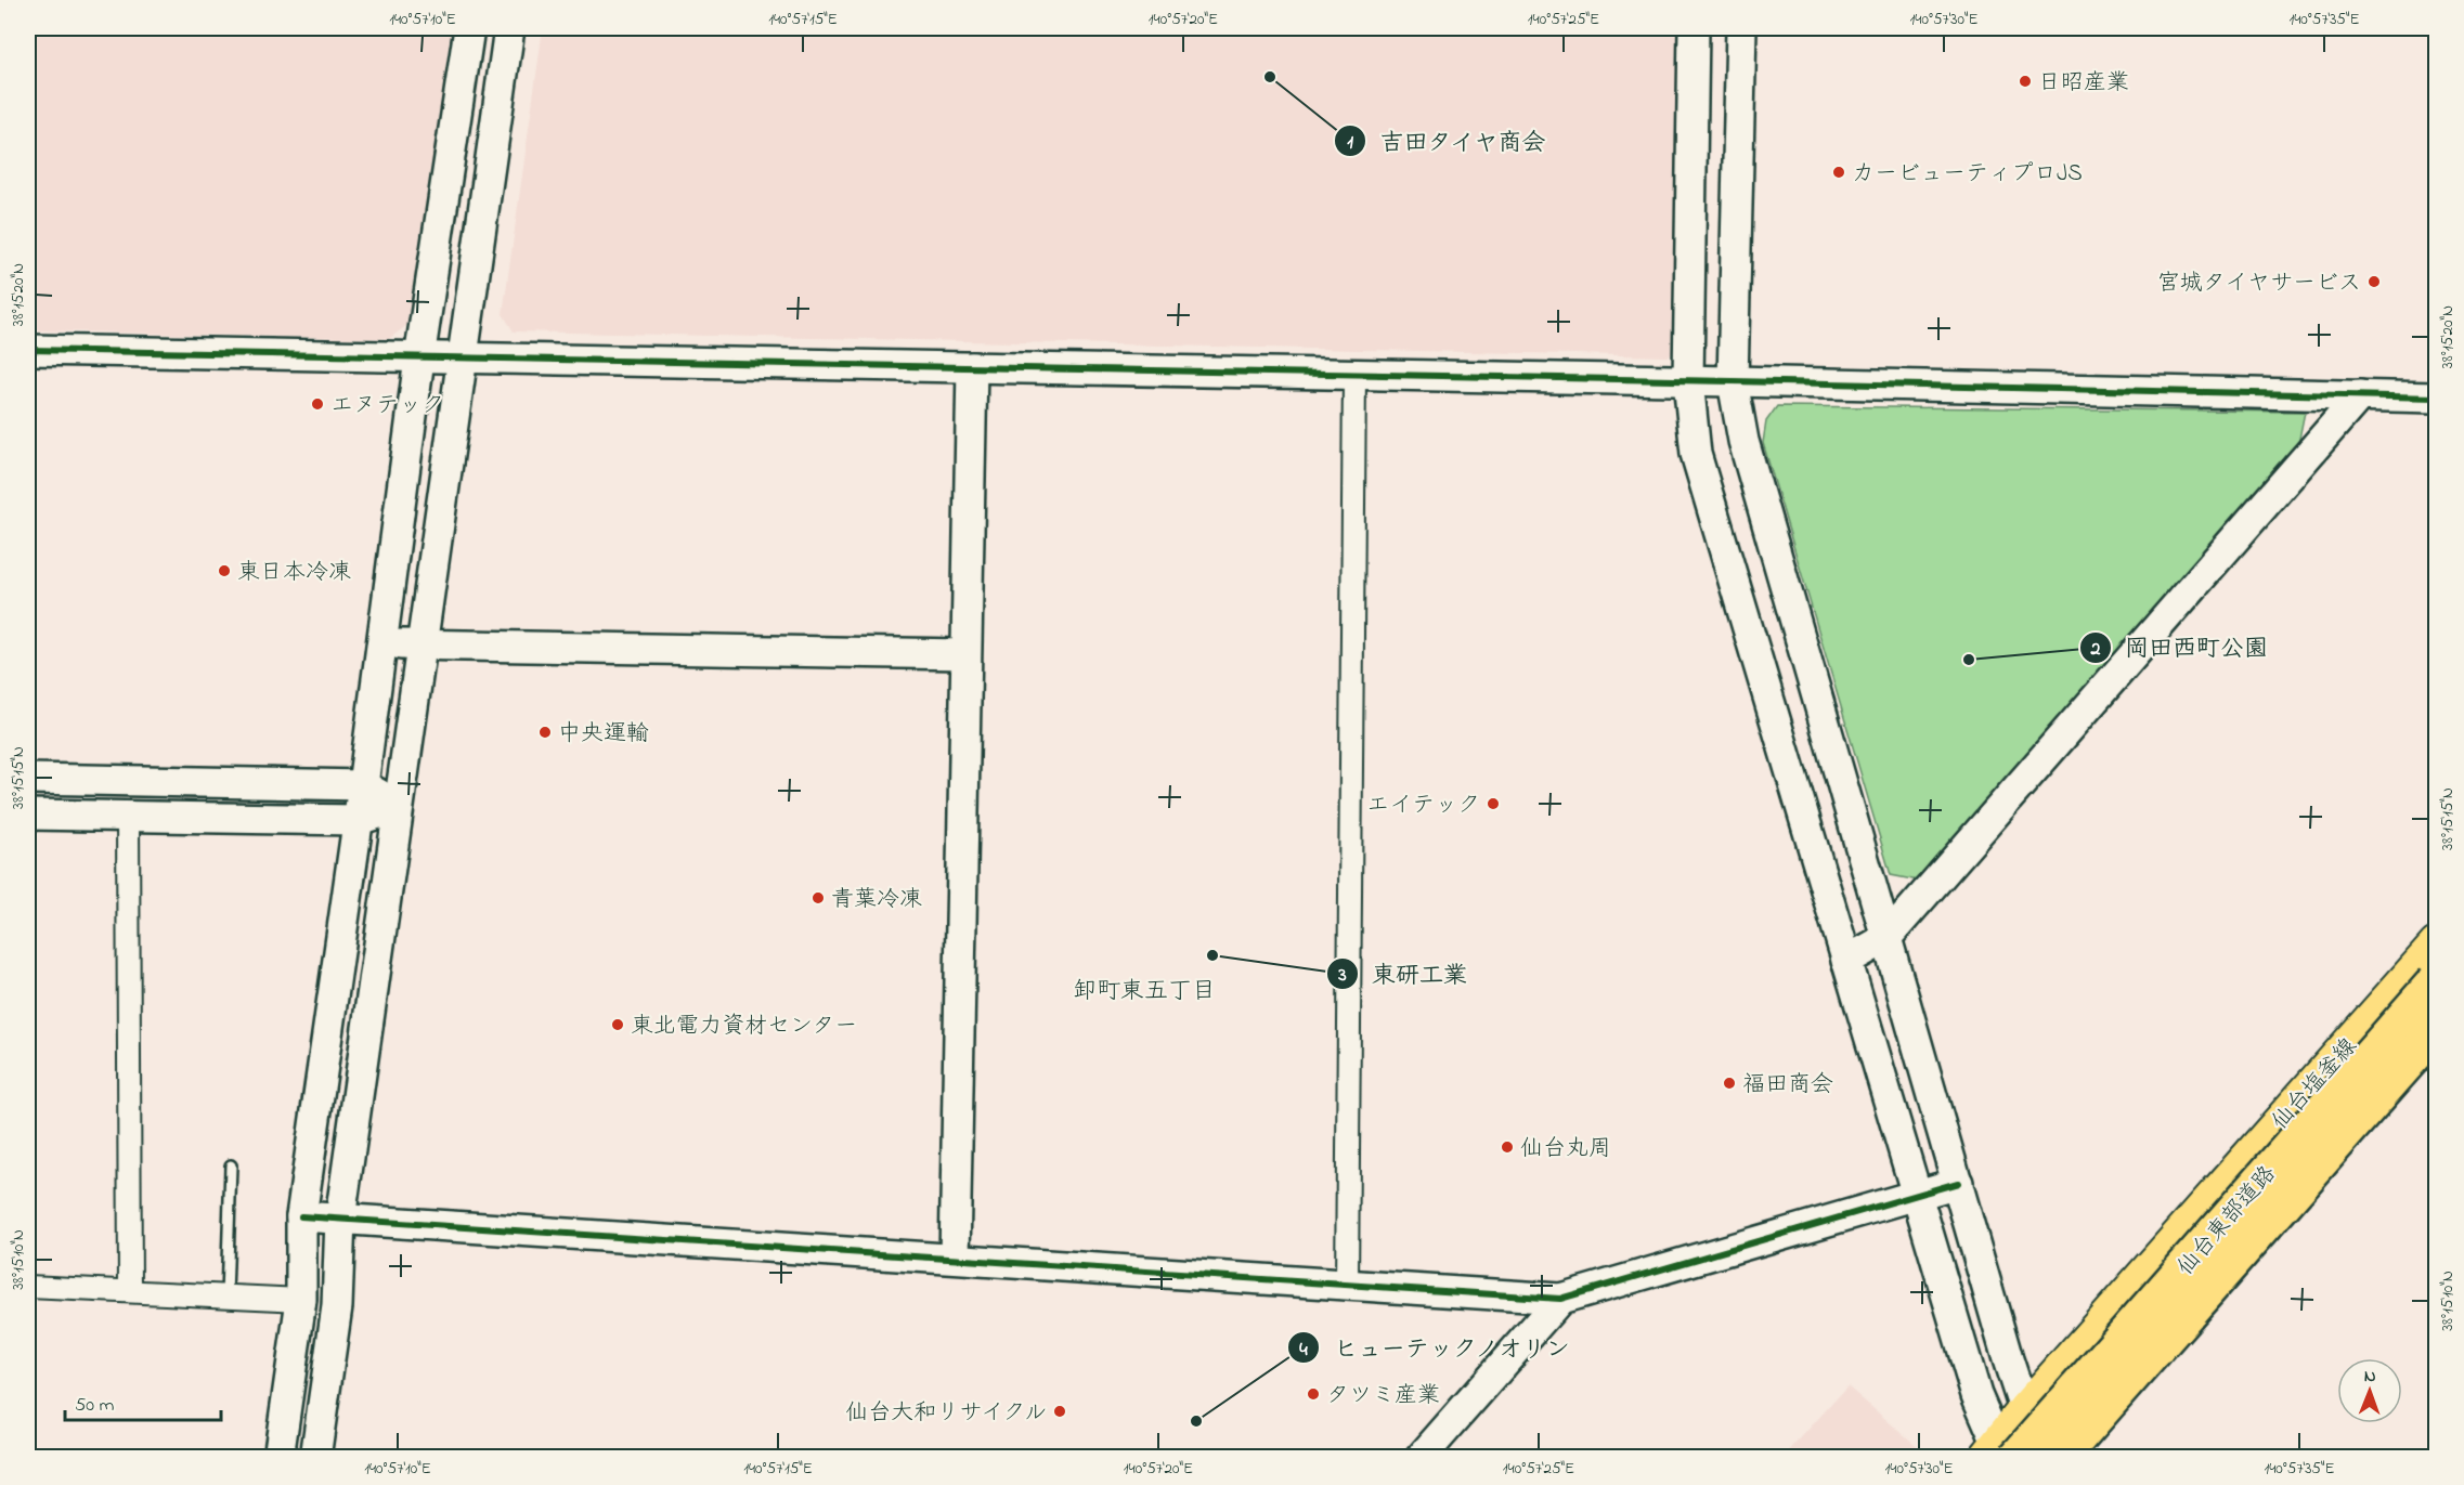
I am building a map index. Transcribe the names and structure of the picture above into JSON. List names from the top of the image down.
{
  "streets": {
    "highway": ["仙台東部道路"],
    "main road": ["仙台塩釜線"]
  },
  "crossings": [
    ["仙台塩釜線", "仙台東部道路"]
  ],
  "districts": ["卸町東五丁目"],
  "places": [
    "吉田タイヤ商会",
    "日昭産業",
    "カービューティプロJS",
    "宮城タイヤサービス",
    "エヌテック",
    "東日本冷凍",
    "岡田西町公園",
    "中央運輸",
    "エイテック",
    "青葉冷凍",
    "東研工業",
    "東北電力資材センター",
    "福田商会",
    "仙台丸周",
    "タツミ産業",
    "仙台大和リサイクル",
    "ヒューテックノオリン"
  ],
  "scale_bar": "50 m",
  "north": "top",
  "coordinates": [
    "140°57'10\"E",
    "140°57'15\"E",
    "140°57'20\"E",
    "140°57'25\"E",
    "140°57'30\"E",
    "140°57'35\"E",
    "38°15'20\"N",
    "38°15'15\"N",
    "38°15'10\"N"
  ]
}
